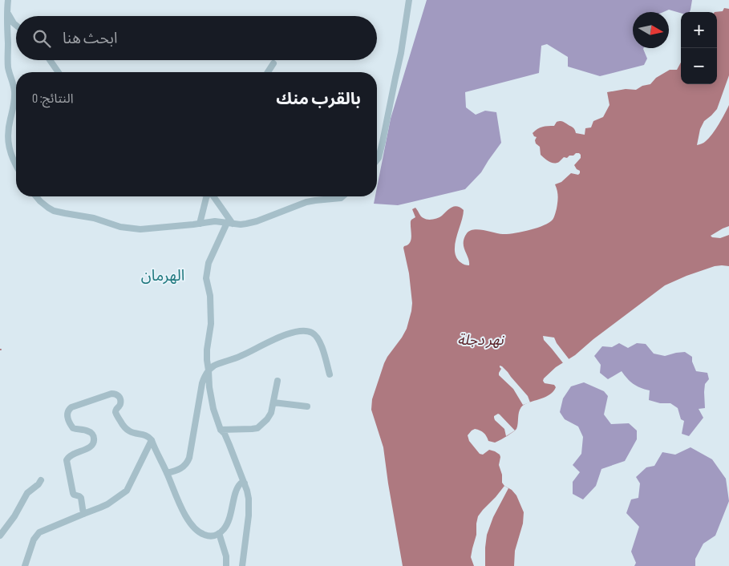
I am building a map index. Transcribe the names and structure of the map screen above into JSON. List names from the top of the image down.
{
  "districts": ["الهرمان"],
  "water": ["نهر دجلة"],
  "north": "right",
  "page": {
    "map_buttons": ["+", "−"],
    "search": "ابحث هنا",
    "heading": ["بالقرب منك", "النتائج: 0"]
  }
}
